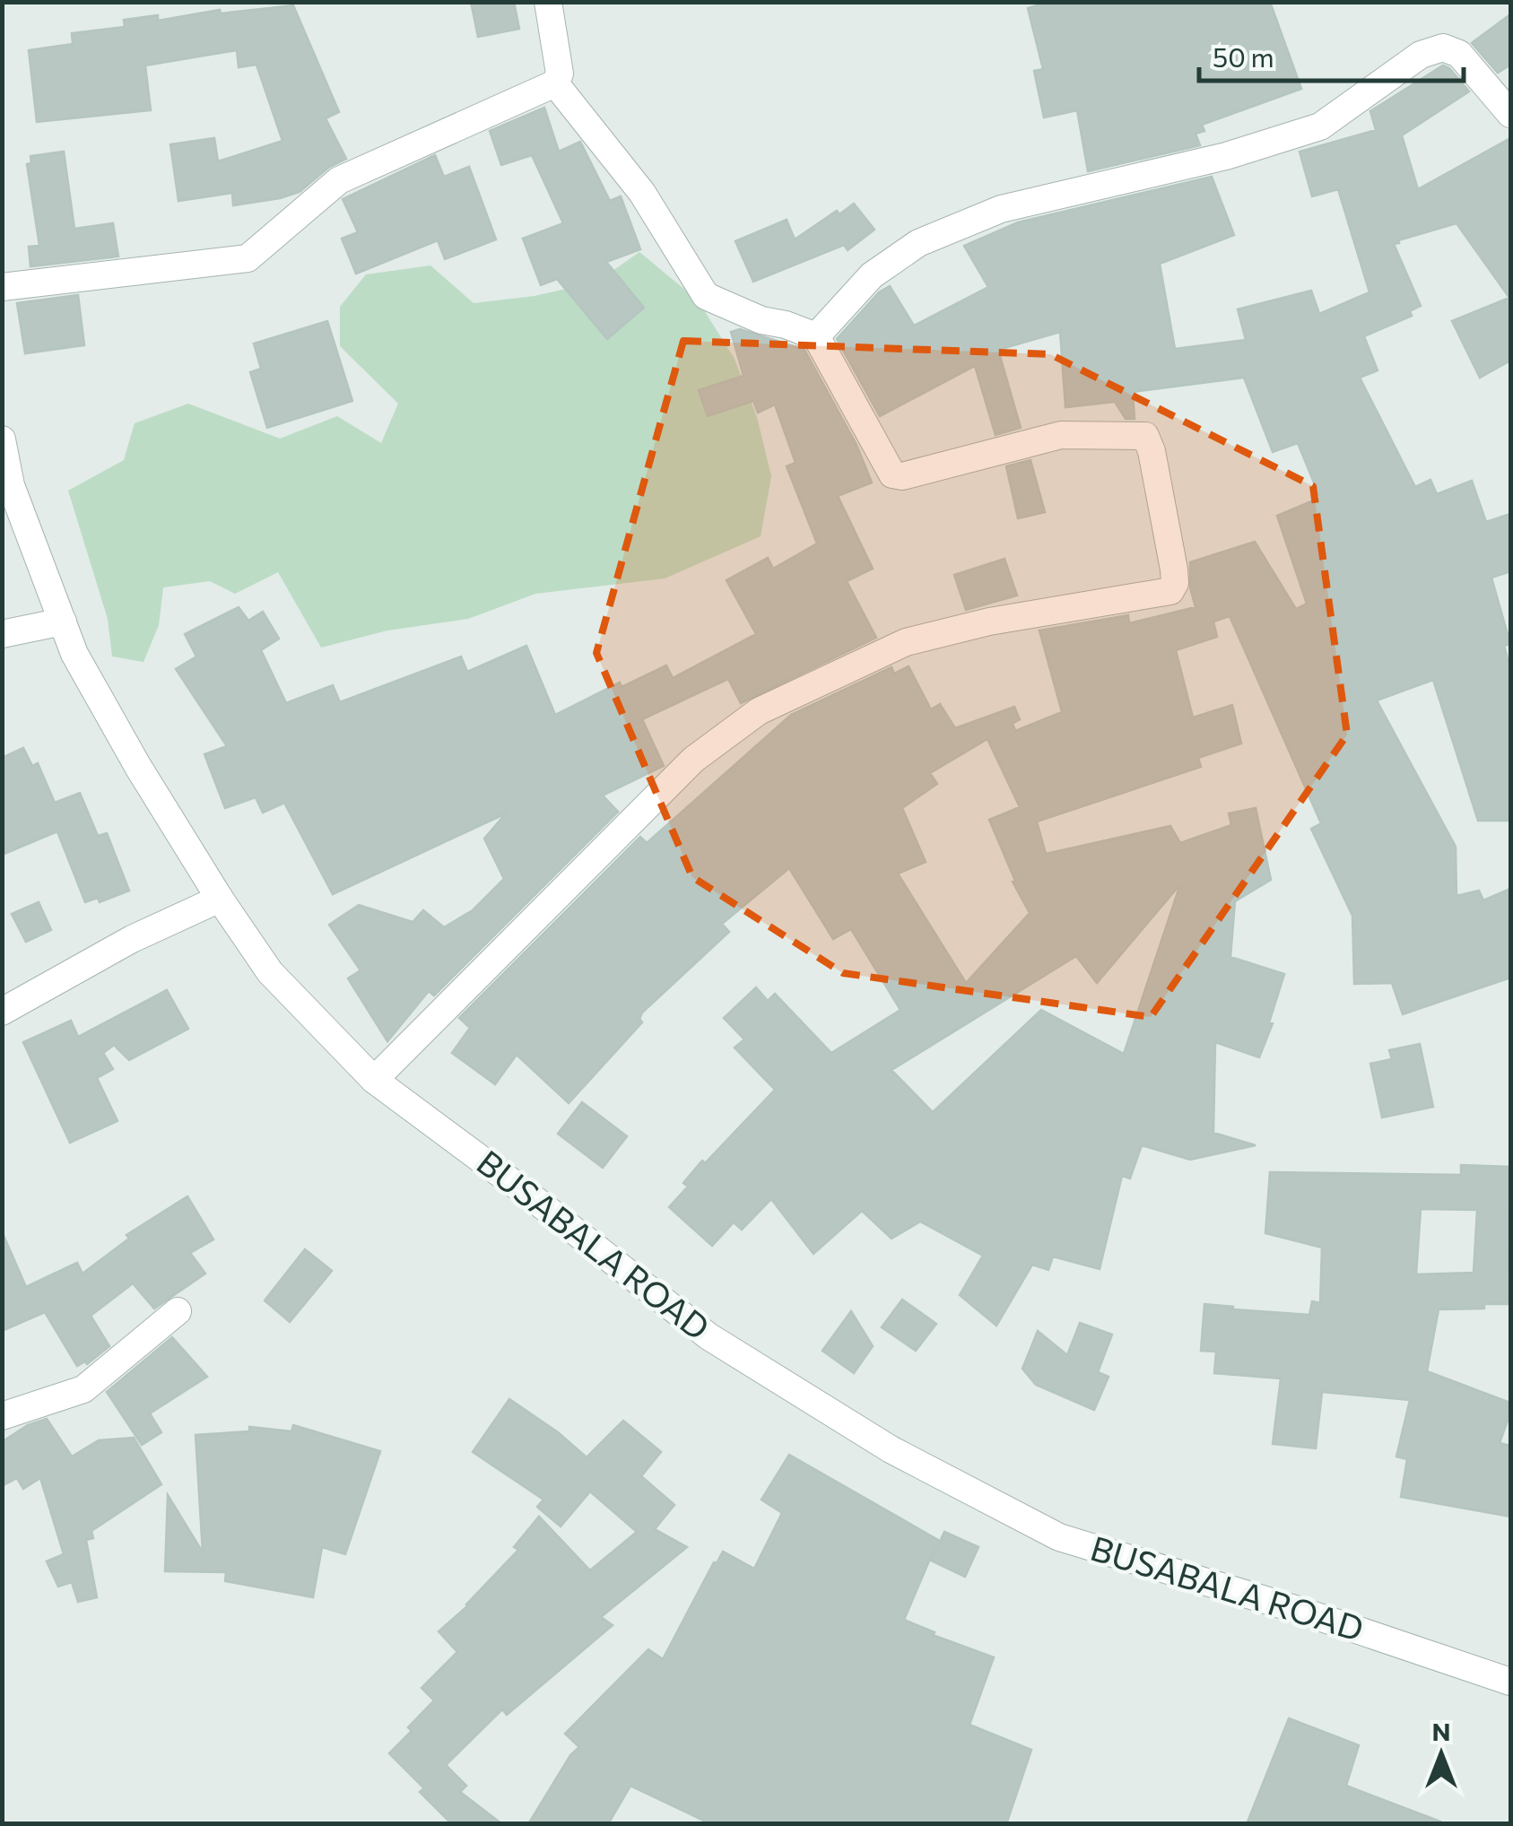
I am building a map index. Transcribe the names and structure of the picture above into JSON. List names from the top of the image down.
{
  "streets": {
    "street": ["BUSABALA ROAD"]
  },
  "scale_bar": "50 m",
  "north": "top"
}
